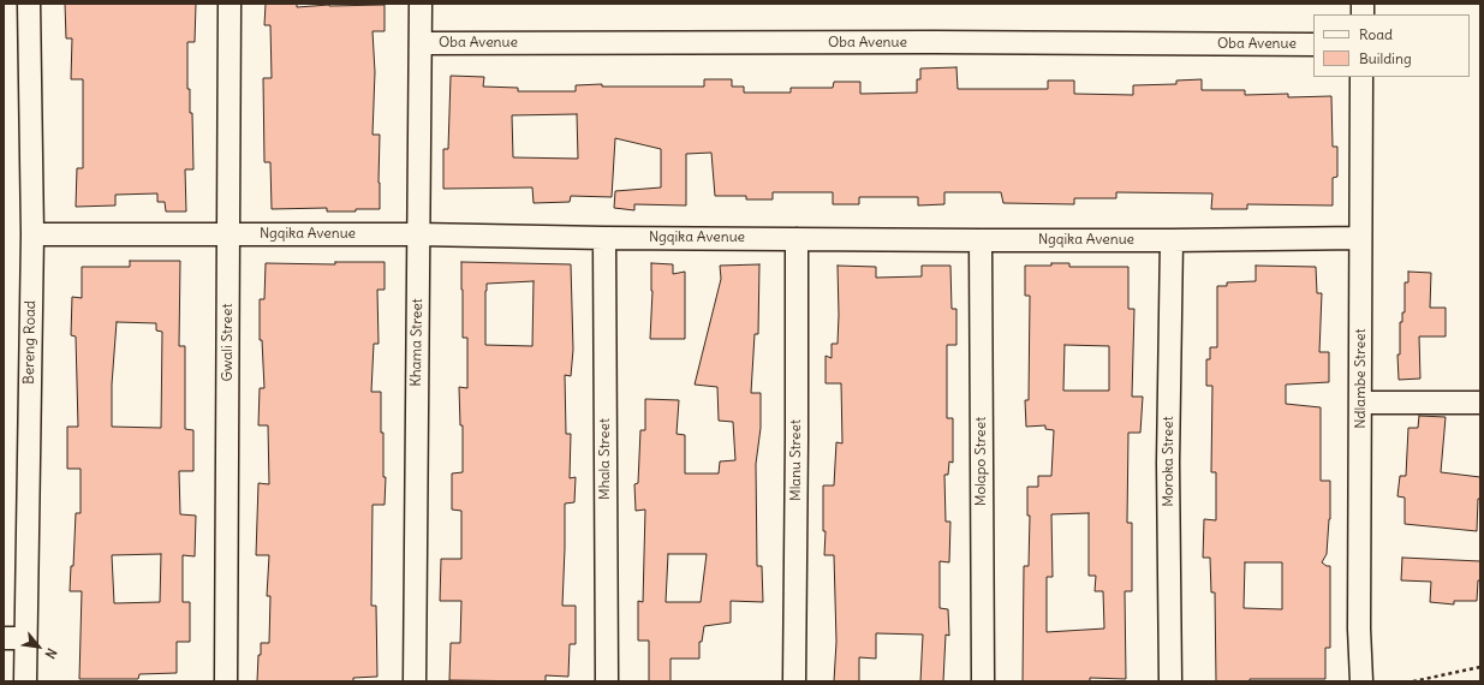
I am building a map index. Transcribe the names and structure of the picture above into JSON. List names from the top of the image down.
{
  "streets": {
    "street": [
      "Oba Avenue",
      "Ngqika Avenue",
      "Bereng Road",
      "Gwali Street",
      "Khama Street",
      "Ndlambe Street",
      "Mhala Street",
      "Mlanu Street",
      "Molapo Street",
      "Moroka Street"
    ]
  },
  "crossings": [
    ["Oba Avenue", "Khama Street"],
    ["Ngqika Avenue", "Bereng Road"],
    ["Ngqika Avenue", "Gwali Street"],
    ["Ngqika Avenue", "Khama Street"],
    ["Ngqika Avenue", "Ndlambe Street"],
    ["Ngqika Avenue", "Mhala Street"],
    ["Ngqika Avenue", "Mlanu Street"],
    ["Ngqika Avenue", "Molapo Street"],
    ["Ngqika Avenue", "Moroka Street"]
  ],
  "legend": ["Road", "Building"],
  "north": "bottom right"
}
